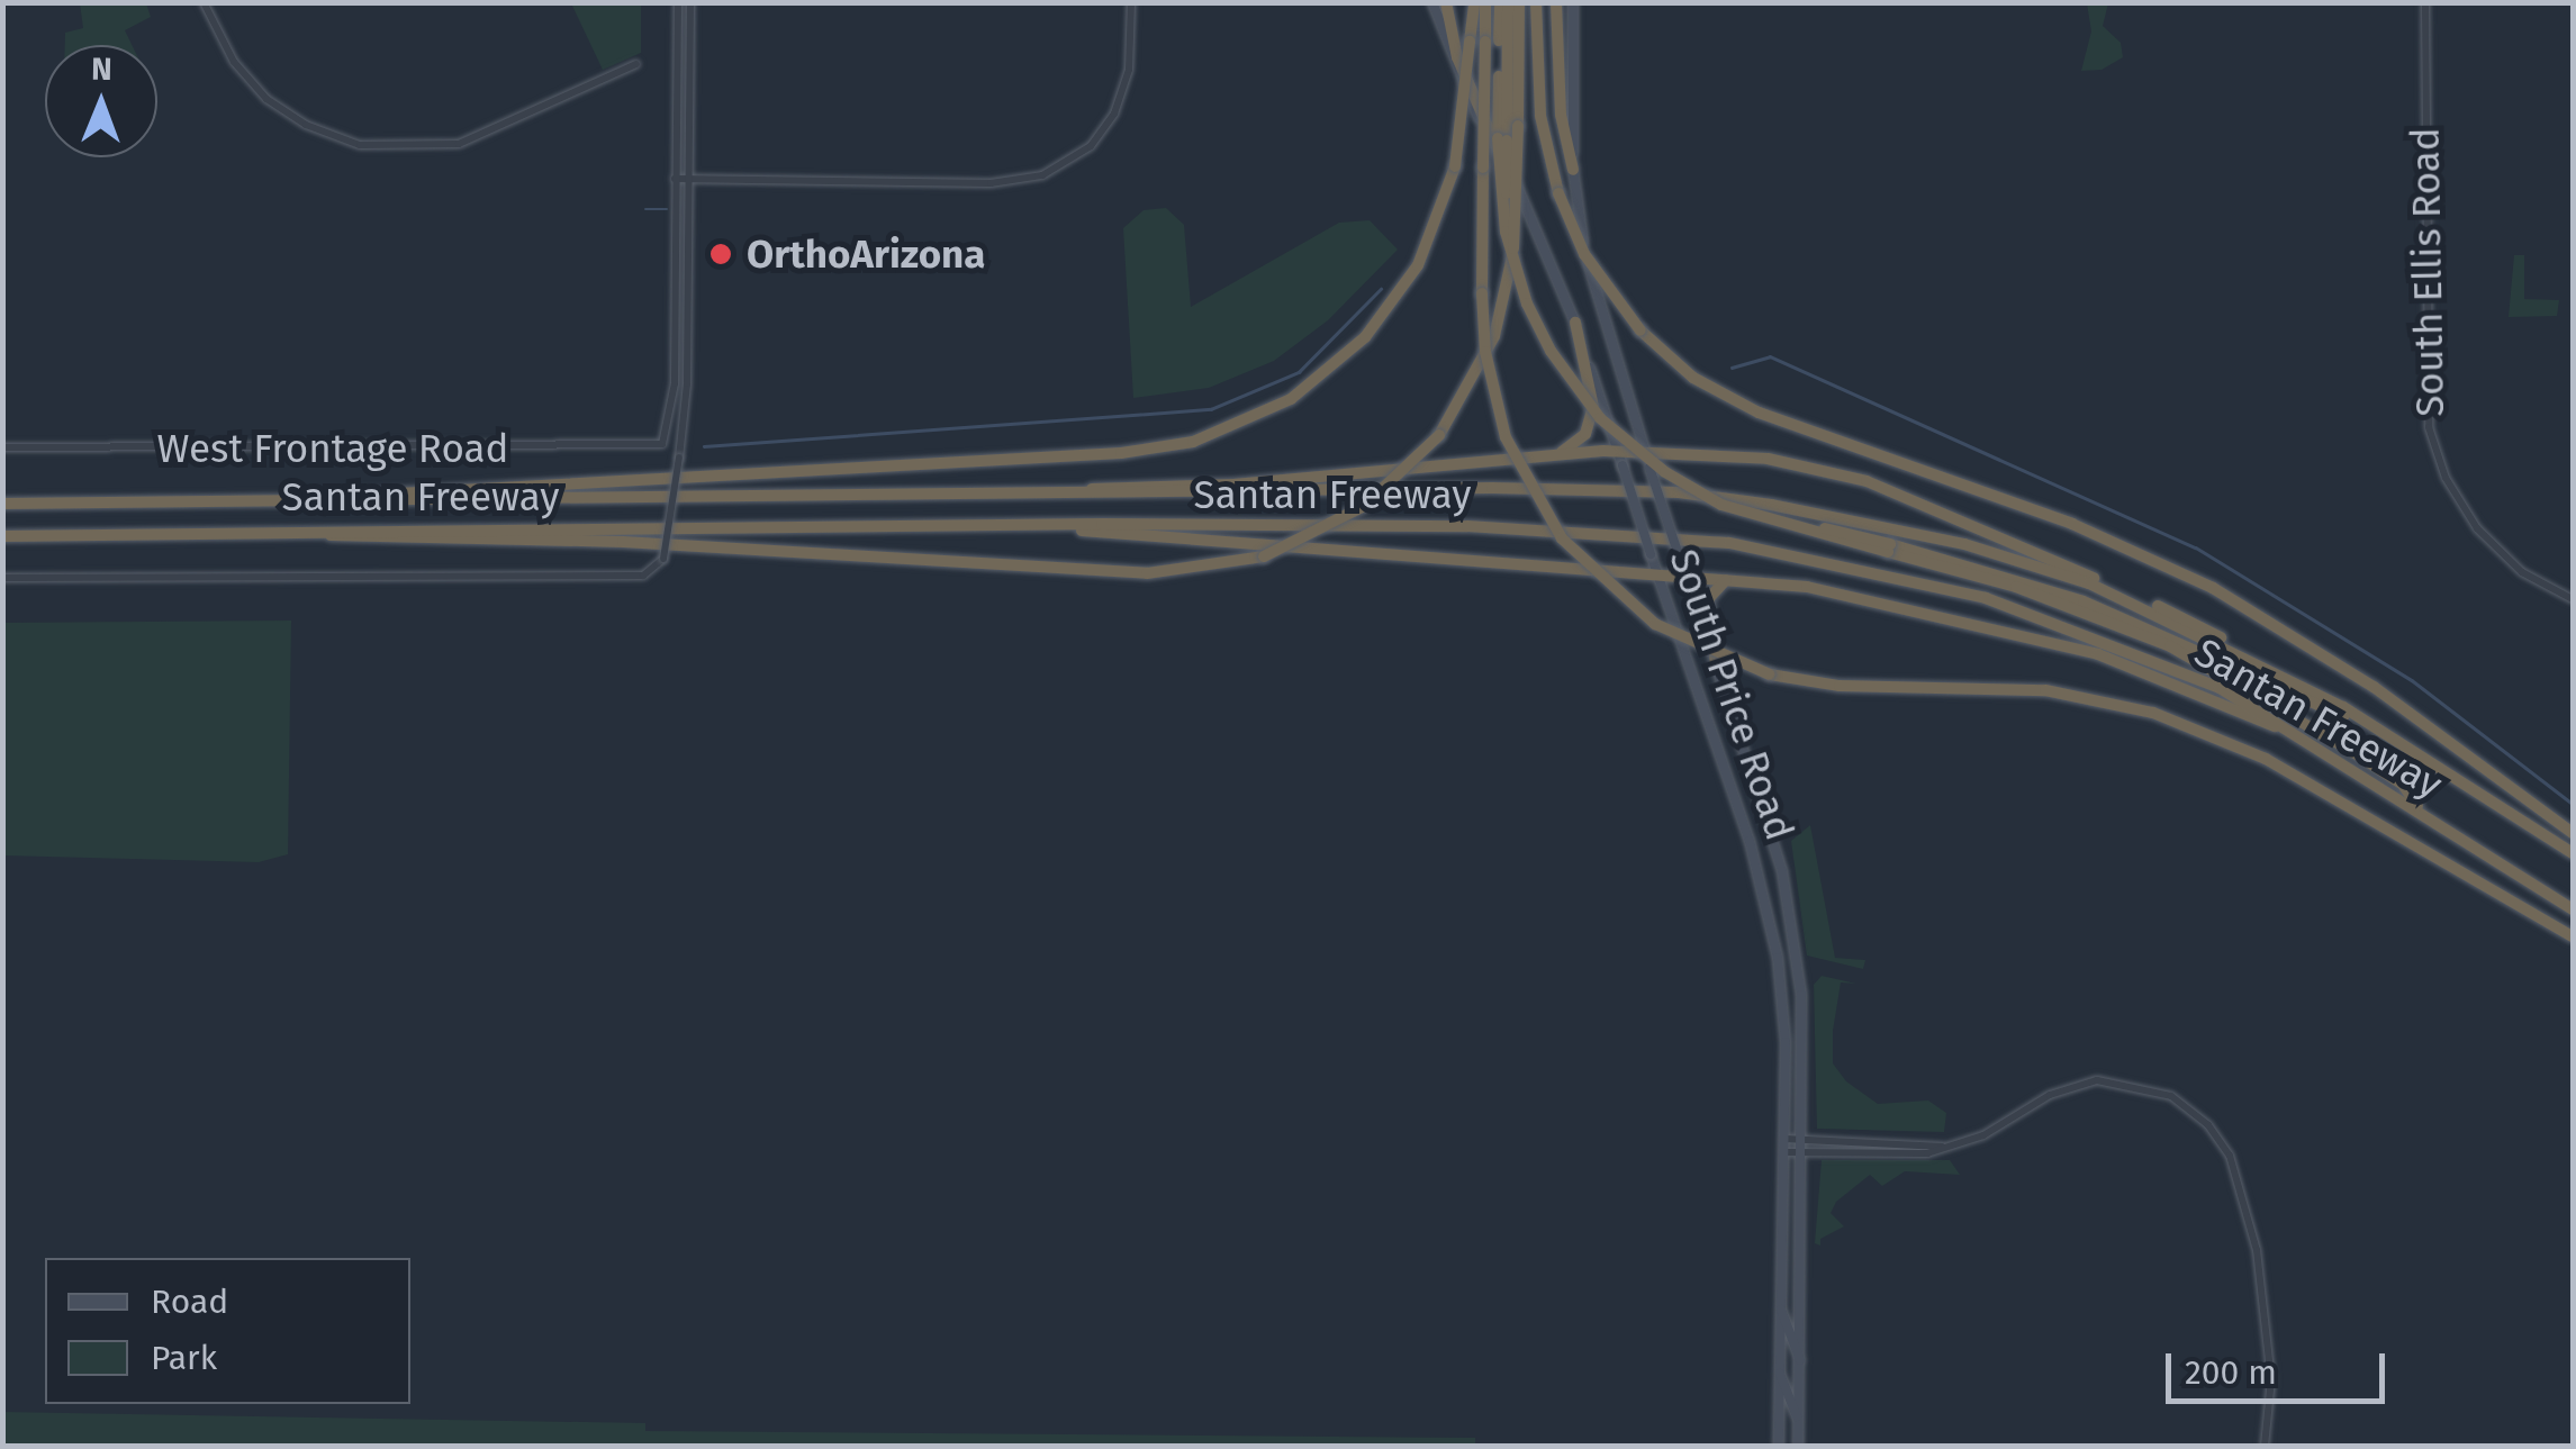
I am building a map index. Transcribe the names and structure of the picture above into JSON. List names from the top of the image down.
{
  "streets": {
    "highway": ["Santan Freeway"],
    "main road": ["South Price Road"],
    "street": ["South Ellis Road", "West Frontage Road"]
  },
  "places": ["OrthoArizona"],
  "legend": ["Road", "Park"],
  "scale_bar": "200 m",
  "north": "top"
}
